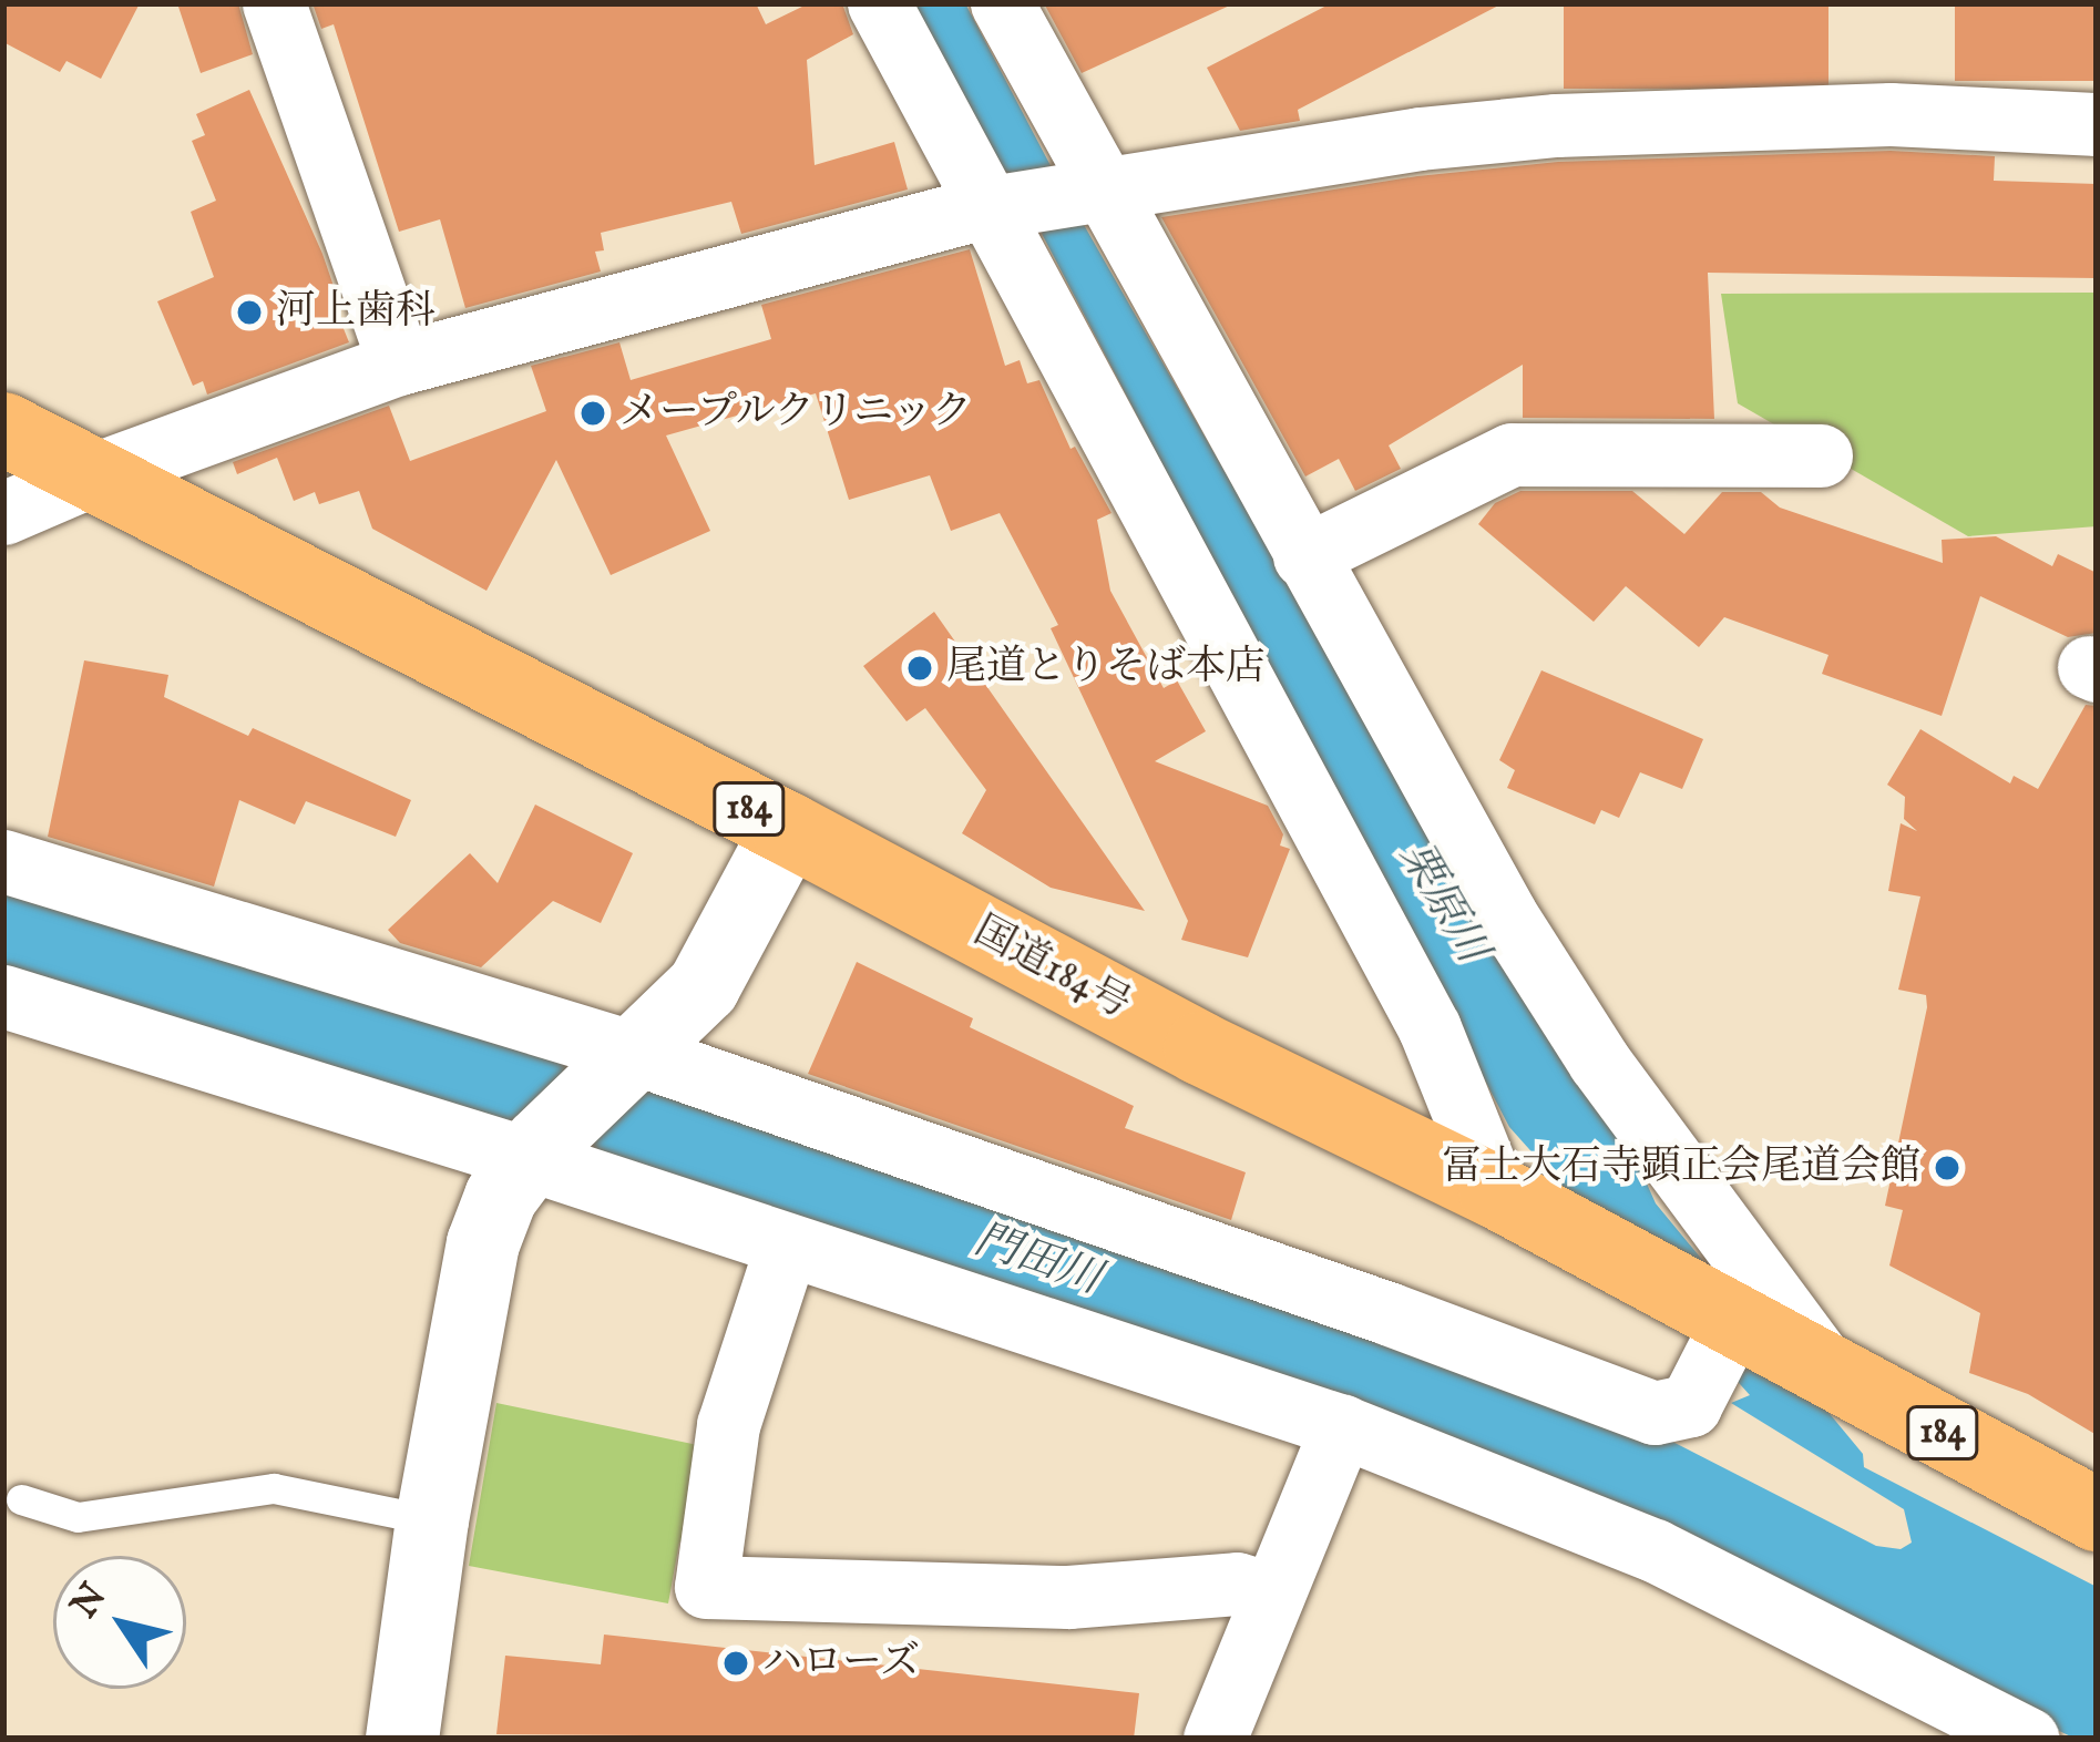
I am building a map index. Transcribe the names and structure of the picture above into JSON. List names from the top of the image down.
{
  "streets": {
    "highway": ["184", "国道184号"]
  },
  "water": ["栗原川", "門田川"],
  "places": [
    "河上歯科",
    "メープルクリニック",
    "尾道とりそば本店",
    "冨士大石寺顕正会尾道会館",
    "ハローズ"
  ],
  "north": "top left"
}
